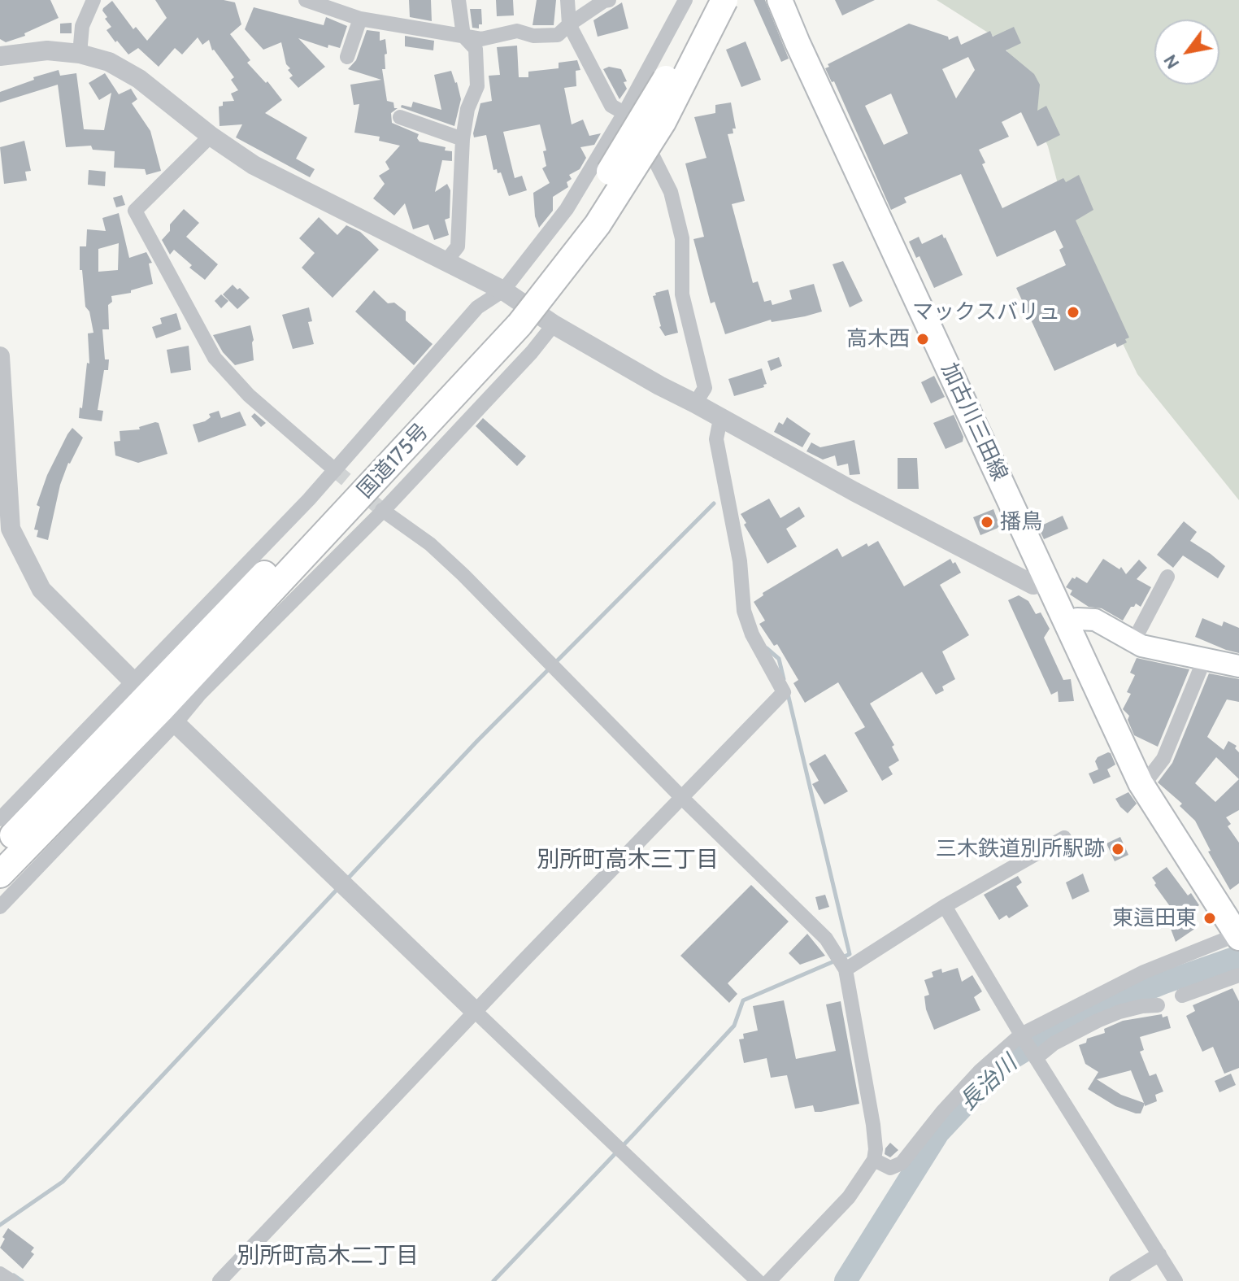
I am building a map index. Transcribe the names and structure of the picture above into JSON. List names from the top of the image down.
{
  "streets": {
    "highway": ["国道175号"],
    "main road": ["加古川三田線"]
  },
  "districts": ["別所町高木三丁目", "別所町高木二丁目"],
  "water": ["長治川"],
  "places": [
    "マックスバリュ",
    "高木西",
    "播鳥",
    "三木鉄道別所駅跡",
    "東這田東"
  ],
  "north": "bottom left"
}
